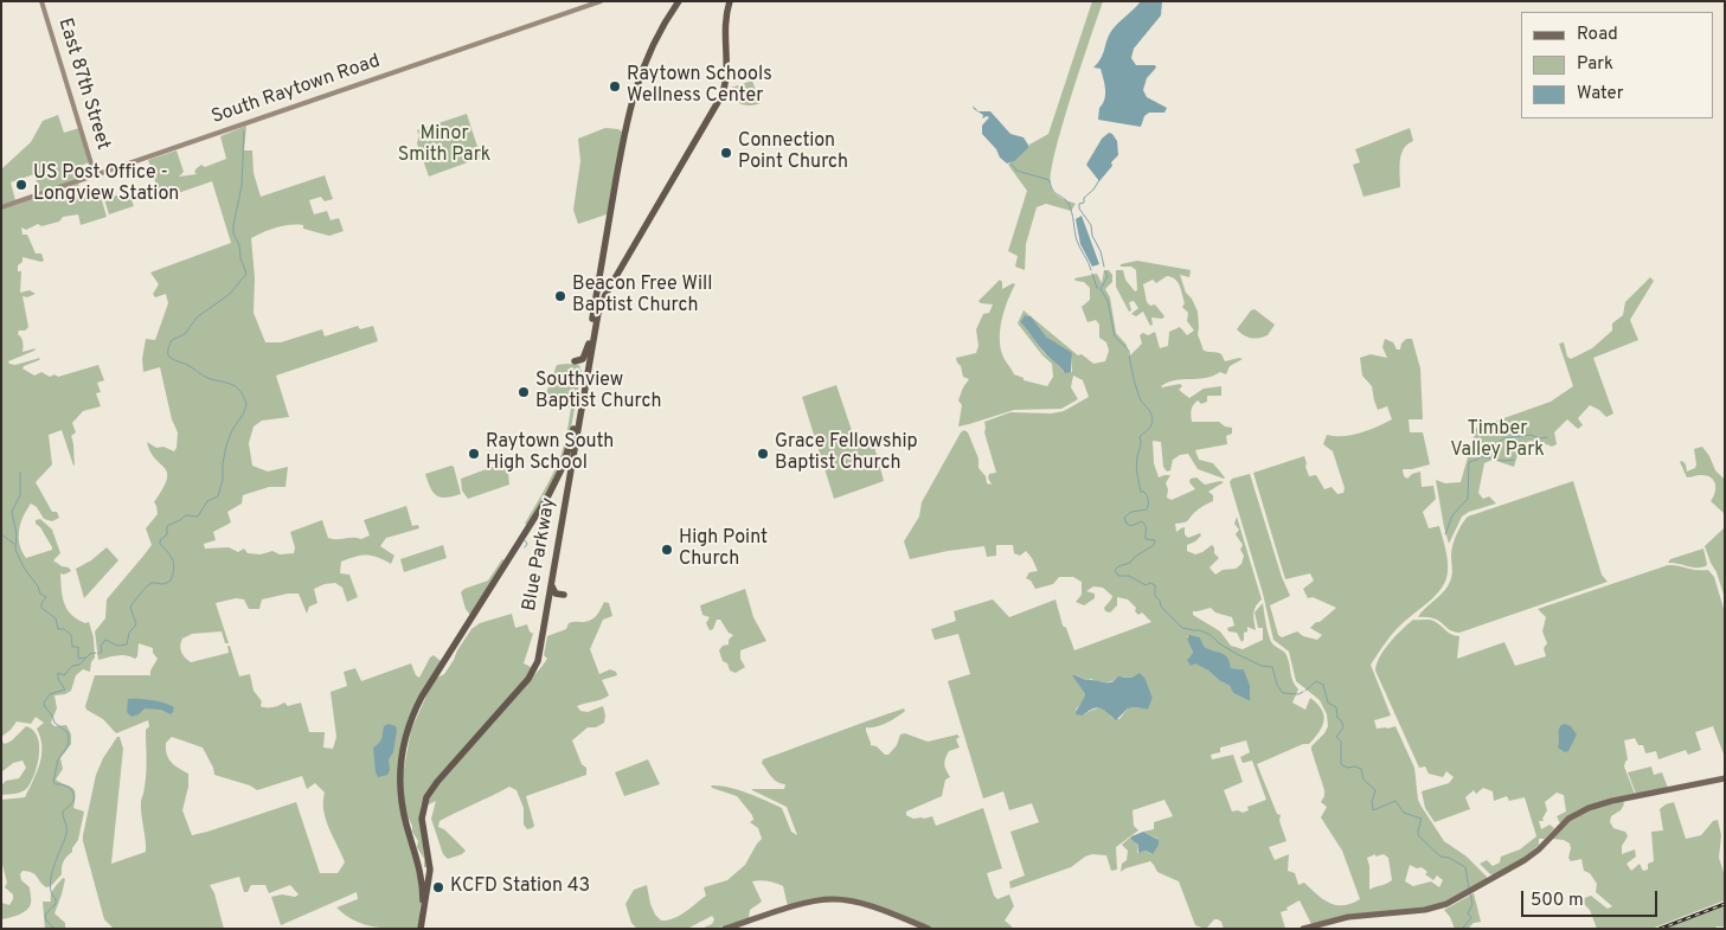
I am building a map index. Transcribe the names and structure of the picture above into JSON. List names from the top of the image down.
{
  "streets": {
    "highway": ["Blue Parkway"],
    "main road": ["East 87th Street", "South Raytown Road"]
  },
  "crossings": [
    ["East 87th Street", "South Raytown Road"]
  ],
  "parks": ["Minor Smith Park", "Timber Valley Park"],
  "places": [
    "Raytown Schools Wellness Center",
    "Connection Point Church",
    "US Post Office - Longview Station",
    "Beacon Free Will Baptist Church",
    "Southview Baptist Church",
    "Raytown South High School",
    "Grace Fellowship Baptist Church",
    "High Point Church",
    "KCFD Station 43"
  ],
  "legend": ["Road", "Park", "Water"],
  "scale_bar": "500 m"
}
